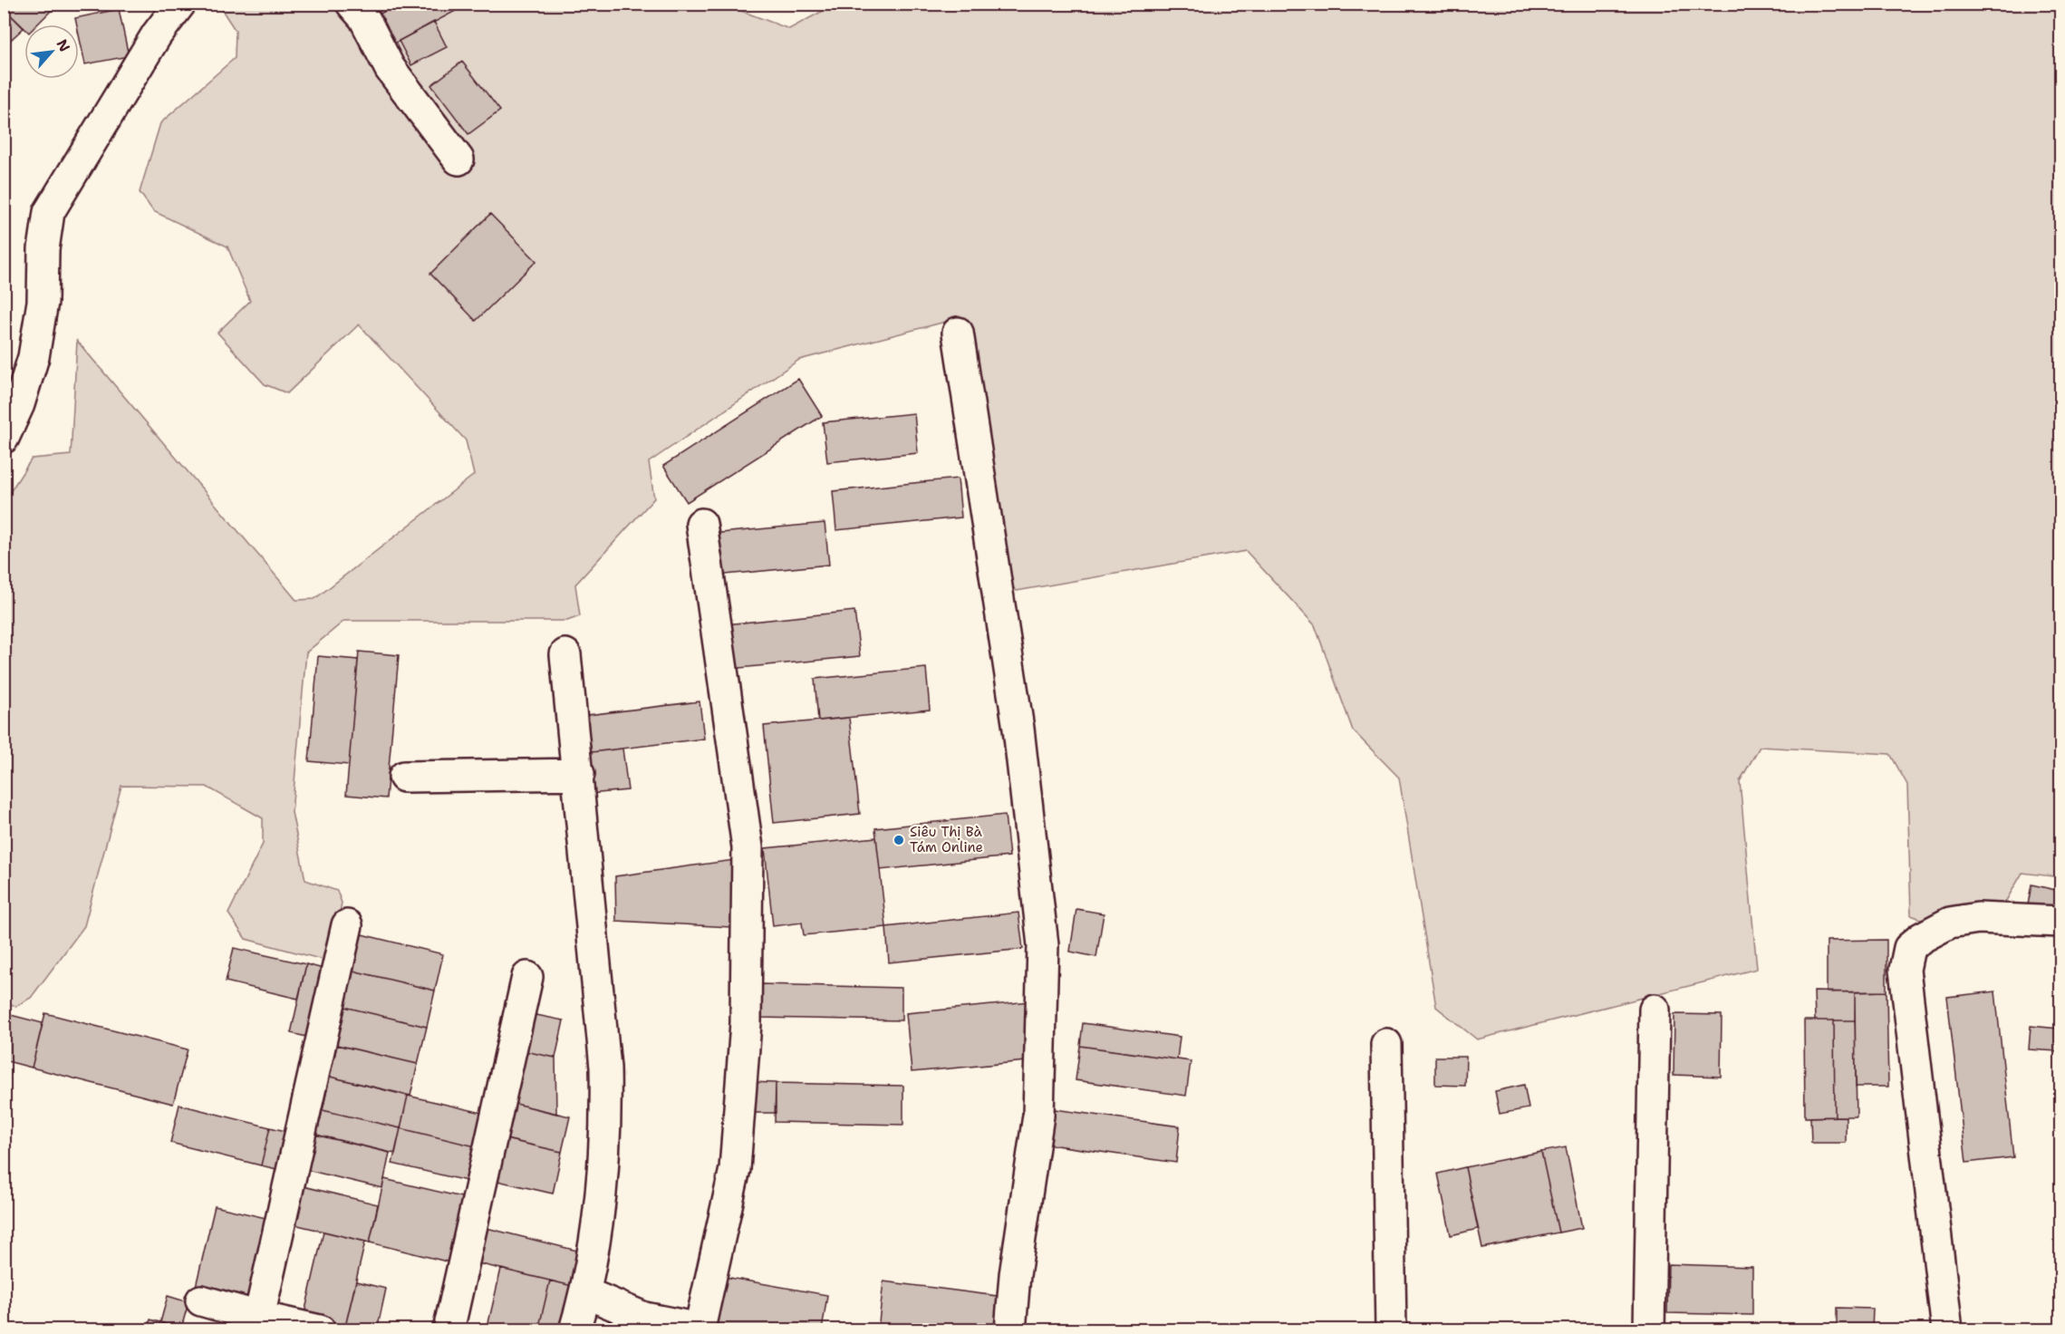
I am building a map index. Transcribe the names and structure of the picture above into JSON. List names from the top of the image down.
{
  "places": ["Siêu Thị Bà Tám Online"],
  "north": "top right"
}
